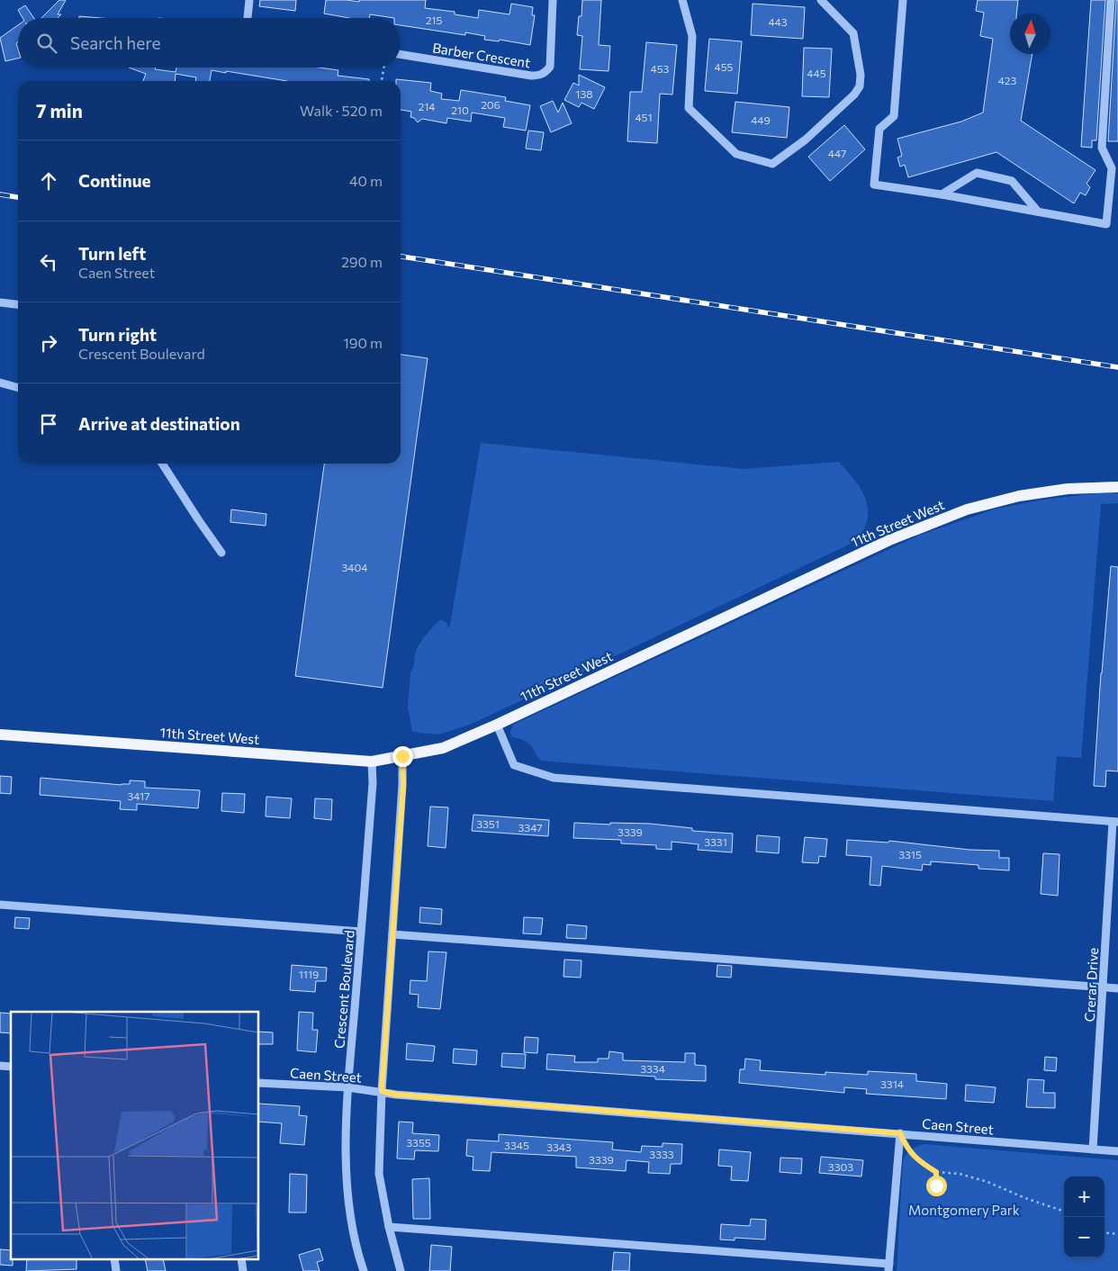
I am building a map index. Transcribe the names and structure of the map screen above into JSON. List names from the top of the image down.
{
  "streets": {
    "main road": ["11th Street West"],
    "street": [
      "Barber Crescent",
      "Crerar Drive",
      "Crescent Boulevard",
      "Caen Street"
    ]
  },
  "crossings": [
    ["11th Street West", "Crescent Boulevard"],
    ["Crerar Drive", "Caen Street"],
    ["Crescent Boulevard", "Caen Street"]
  ],
  "parks": ["Montgomery Park"],
  "house_numbers": [
    "215",
    "443",
    "455",
    "453",
    "445",
    "423",
    "138",
    "206",
    "214",
    "210",
    "451",
    "449",
    "447",
    "3404",
    "3417",
    "3351",
    "3347",
    "3339",
    "3331",
    "3315",
    "1119",
    "3334",
    "3314",
    "3355",
    "3345",
    "3343",
    "3333",
    "3339",
    "3303"
  ],
  "north": "top",
  "page": {
    "search": "Search here",
    "heading": ["7 min", "Walk · 520 m"],
    "list": [
      ["Continue", "40 m"],
      ["Turn left", "Caen Street", "290 m"],
      ["Turn right", "Crescent Boulevard", "190 m"],
      "Arrive at destination"
    ],
    "map_buttons": ["+", "−"]
  }
}
